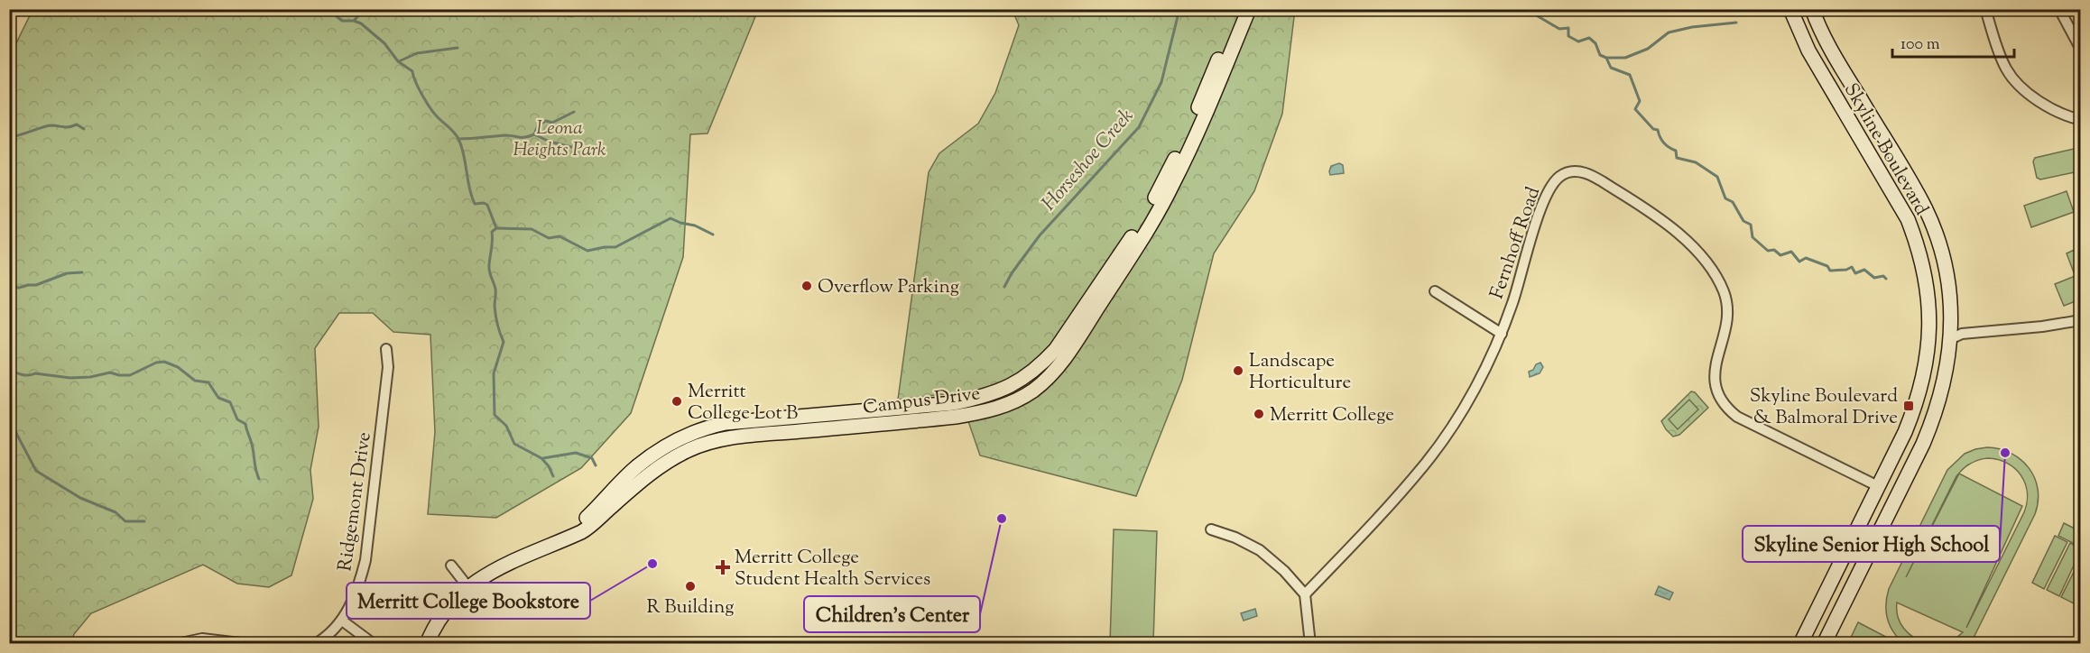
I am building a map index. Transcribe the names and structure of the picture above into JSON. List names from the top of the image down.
{
  "streets": {
    "main road": ["Skyline Boulevard", "Campus Drive"],
    "street": ["Fernhoff Road", "Ridgemont Drive"]
  },
  "crossings": [
    ["Skyline Boulevard", "Fernhoff Road"]
  ],
  "water": ["Horseshoe Creek"],
  "parks": ["Leona Heights Park"],
  "places": {
    "other": [
      "Overflow Parking",
      "Landscape Horticulture",
      "Merritt College Lot B",
      "Merritt College",
      "Skyline Senior High School",
      "Children's Center",
      "Merritt College Bookstore",
      "R Building"
    ],
    "transit": ["Skyline Boulevard & Balmoral Drive"],
    "health": ["Merritt College Student Health Services"]
  },
  "scale_bar": "100 m"
}
